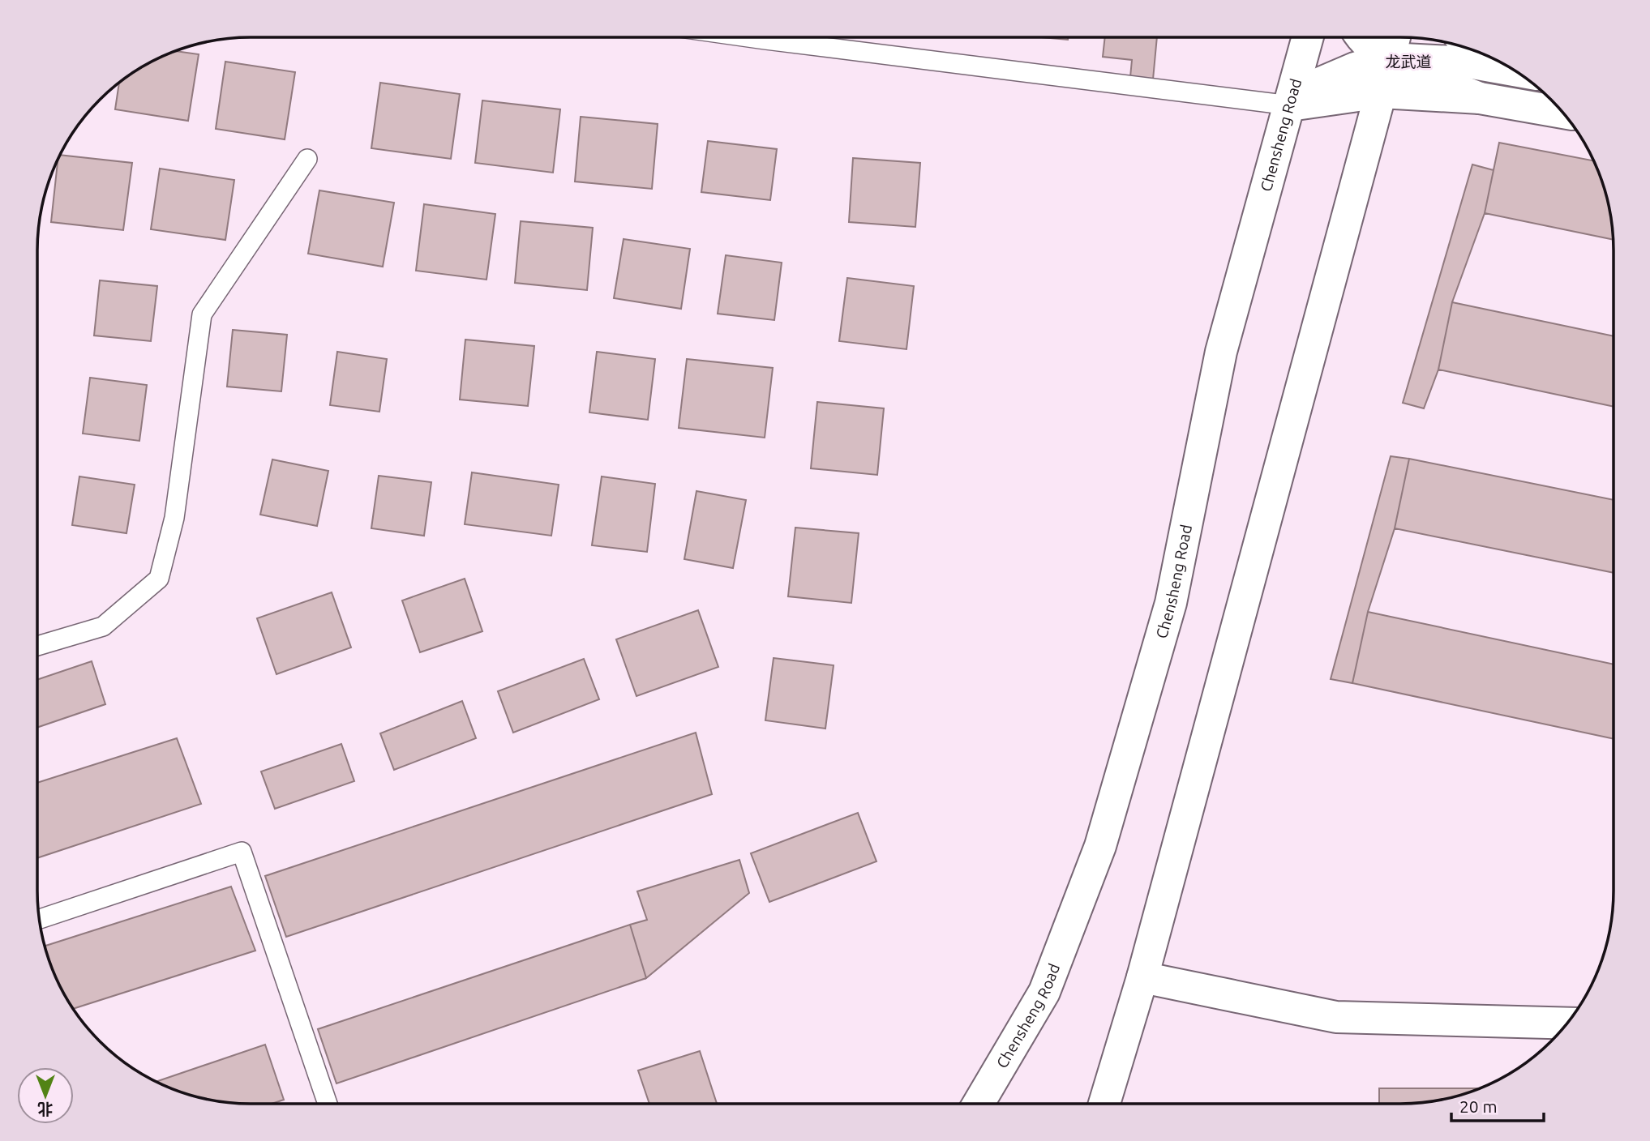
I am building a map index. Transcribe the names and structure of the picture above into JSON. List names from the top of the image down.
{
  "streets": {
    "main road": ["龙武道", "Chensheng Road"]
  },
  "crossings": [
    ["龙武道", "Chensheng Road"]
  ],
  "scale_bar": "20 m",
  "north": "bottom"
}
